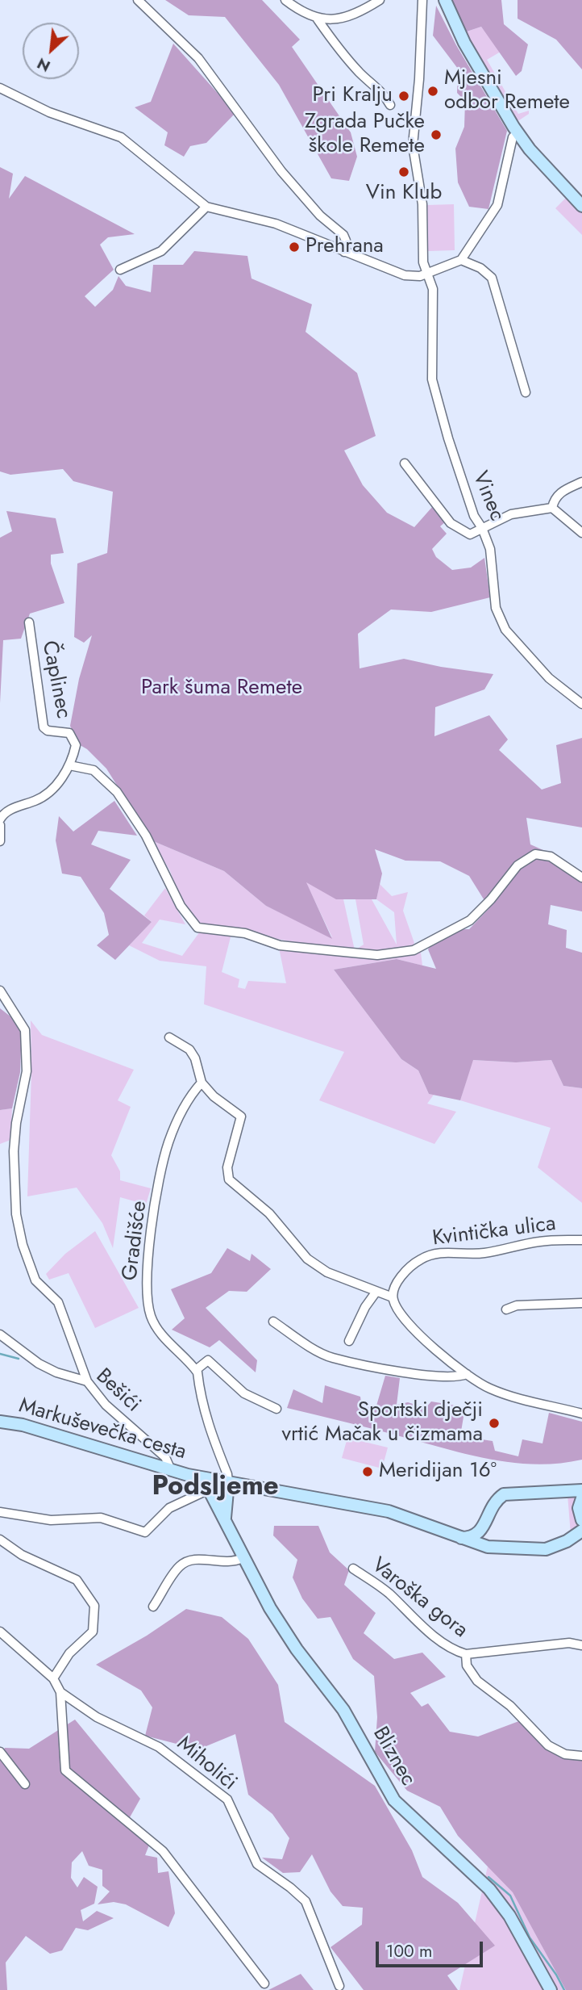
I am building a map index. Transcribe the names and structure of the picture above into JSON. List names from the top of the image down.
{
  "streets": {
    "main road": ["Markuševečka cesta", "Bliznec"],
    "street": [
      "Vinec",
      "Čaplinec",
      "Kvintička ulica",
      "Gradišće",
      "Bešići",
      "Varoška gora",
      "Miholići"
    ]
  },
  "crossings": [
    ["Bešići", "Markuševečka cesta"],
    ["Markuševečka cesta", "Bliznec"]
  ],
  "districts": ["Podsljeme"],
  "parks": ["Park šuma Remete"],
  "places": [
    "Mjesni odbor Remete",
    "Pri Kralju",
    "Zgrada Pučke škole Remete",
    "Vin Klub",
    "Prehrana",
    "Sportski dječji vrtić Mačak u čizmama",
    "Meridijan 16°"
  ],
  "scale_bar": "100 m",
  "north": "bottom left"
}
